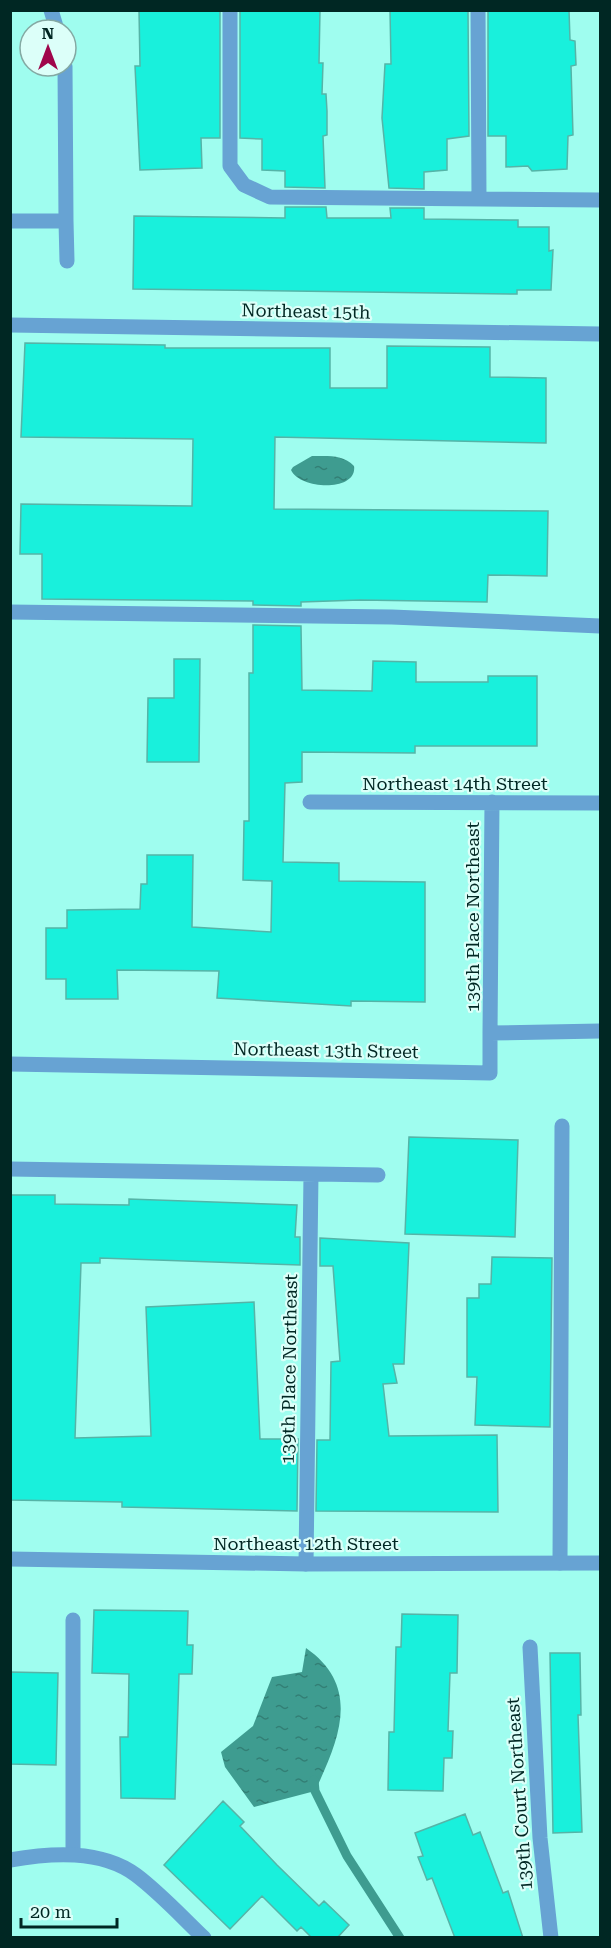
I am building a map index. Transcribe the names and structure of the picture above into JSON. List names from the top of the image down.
{
  "streets": {
    "street": [
      "Northeast 15th",
      "Northeast 14th Street",
      "139th Place Northeast",
      "Northeast 13th Street",
      "Northeast 12th Street",
      "139th Court Northeast"
    ]
  },
  "crossings": [
    ["Northeast 14th Street", "139th Place Northeast"],
    ["139th Place Northeast", "Northeast 13th Street"],
    ["139th Place Northeast", "Northeast 12th Street"]
  ],
  "scale_bar": "20 m",
  "north": "top"
}
